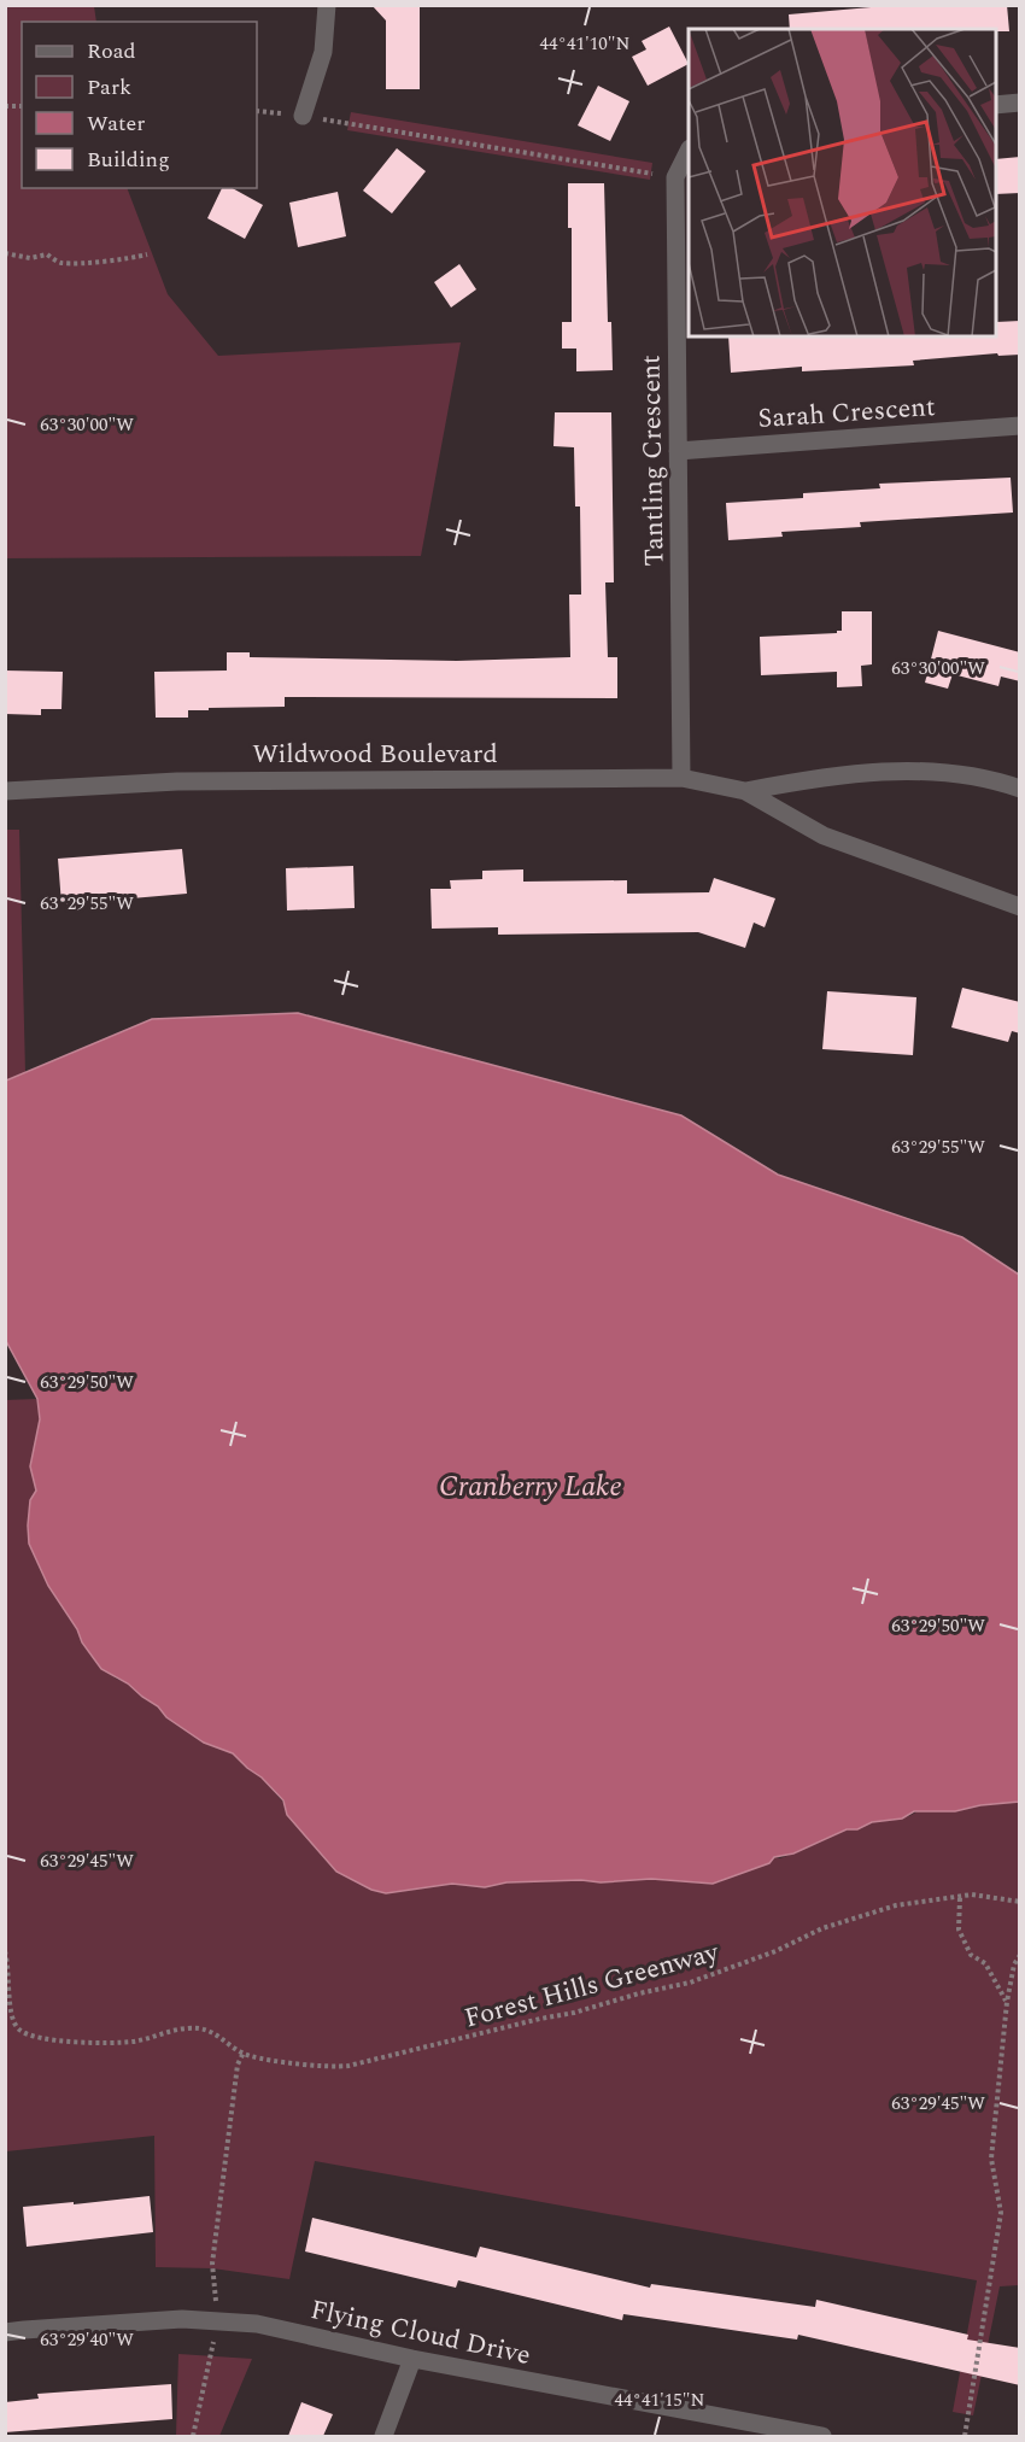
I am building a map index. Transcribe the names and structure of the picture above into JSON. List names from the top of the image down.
{
  "streets": {
    "street": [
      "Sarah Crescent",
      "Tantling Crescent",
      "Wildwood Boulevard",
      "Flying Cloud Drive"
    ],
    "path": ["Forest Hills Greenway"]
  },
  "crossings": [
    ["Sarah Crescent", "Tantling Crescent"],
    ["Tantling Crescent", "Wildwood Boulevard"]
  ],
  "water": ["Cranberry Lake"],
  "legend": [
    "Road",
    "Park",
    "Water",
    "Building"
  ],
  "coordinates": [
    "44°41'10\"N",
    "63°30'00\"W",
    "63°29'55\"W",
    "63°29'50\"W",
    "63°29'45\"W",
    "63°29'40\"W",
    "44°41'15\"N"
  ]
}
